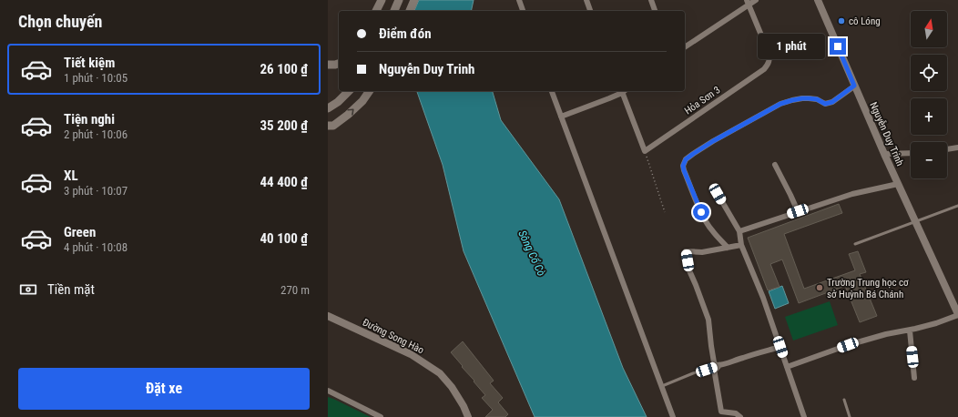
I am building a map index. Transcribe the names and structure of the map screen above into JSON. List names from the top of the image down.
{
  "streets": {
    "street": ["Hỏa Sơn 3", "Nguyễn Duy Trinh", "Đường Song Hào"]
  },
  "water": ["Sông Cổ Cò"],
  "places": ["cô Lóng", "Trường Trung học cơ sở Huỳnh Bá Chánh"],
  "north": "top",
  "page": {
    "heading": "Chọn chuyến",
    "map_buttons": ["+", "−"],
    "banner": ["Điểm đón", "Nguyễn Duy Trinh"],
    "bubble": "1 phút",
    "list": [
      {
        "name": "Tiết kiệm",
        "note": "1 phút · 10:05",
        "value": "26 100 ₫"
      },
      {
        "name": "Tiện nghi",
        "note": "2 phút · 10:06",
        "value": "35 200 ₫"
      },
      {
        "name": "XL",
        "note": "3 phút · 10:07",
        "value": "44 400 ₫"
      },
      {
        "name": "Green",
        "note": "4 phút · 10:08",
        "value": "40 100 ₫"
      }
    ],
    "pay": ["Tiền mặt", "270 m"],
    "buttons": "Đặt xe"
  }
}
